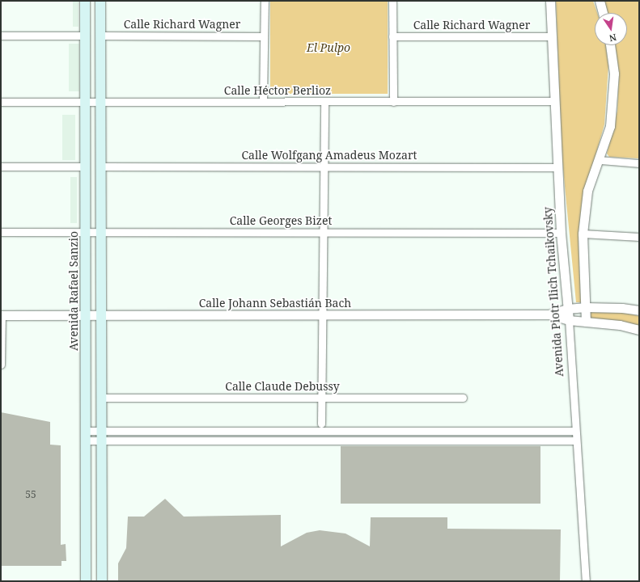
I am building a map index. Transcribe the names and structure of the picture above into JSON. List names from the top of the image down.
{
  "streets": {
    "main road": ["Avenida Rafael Sanzio"],
    "street": [
      "Calle Richard Wagner",
      "Calle Héctor Berlioz",
      "Calle Wolfgang Amadeus Mozart",
      "Calle Georges Bizet",
      "Avenida Piotr Ilich Tchaikovsky",
      "Calle Johann Sebastián Bach",
      "Calle Claude Debussy"
    ]
  },
  "crossings": [
    ["Calle Richard Wagner", "Avenida Piotr Ilich Tchaikovsky"],
    ["Calle Héctor Berlioz", "Avenida Rafael Sanzio"],
    ["Calle Héctor Berlioz", "Avenida Piotr Ilich Tchaikovsky"],
    ["Calle Wolfgang Amadeus Mozart", "Avenida Piotr Ilich Tchaikovsky"],
    ["Calle Georges Bizet", "Avenida Rafael Sanzio"],
    ["Calle Georges Bizet", "Avenida Piotr Ilich Tchaikovsky"],
    ["Avenida Rafael Sanzio", "Calle Johann Sebastián Bach"],
    ["Avenida Piotr Ilich Tchaikovsky", "Calle Johann Sebastián Bach"]
  ],
  "parks": ["El Pulpo"],
  "house_numbers": ["55"],
  "north": "bottom"
}
